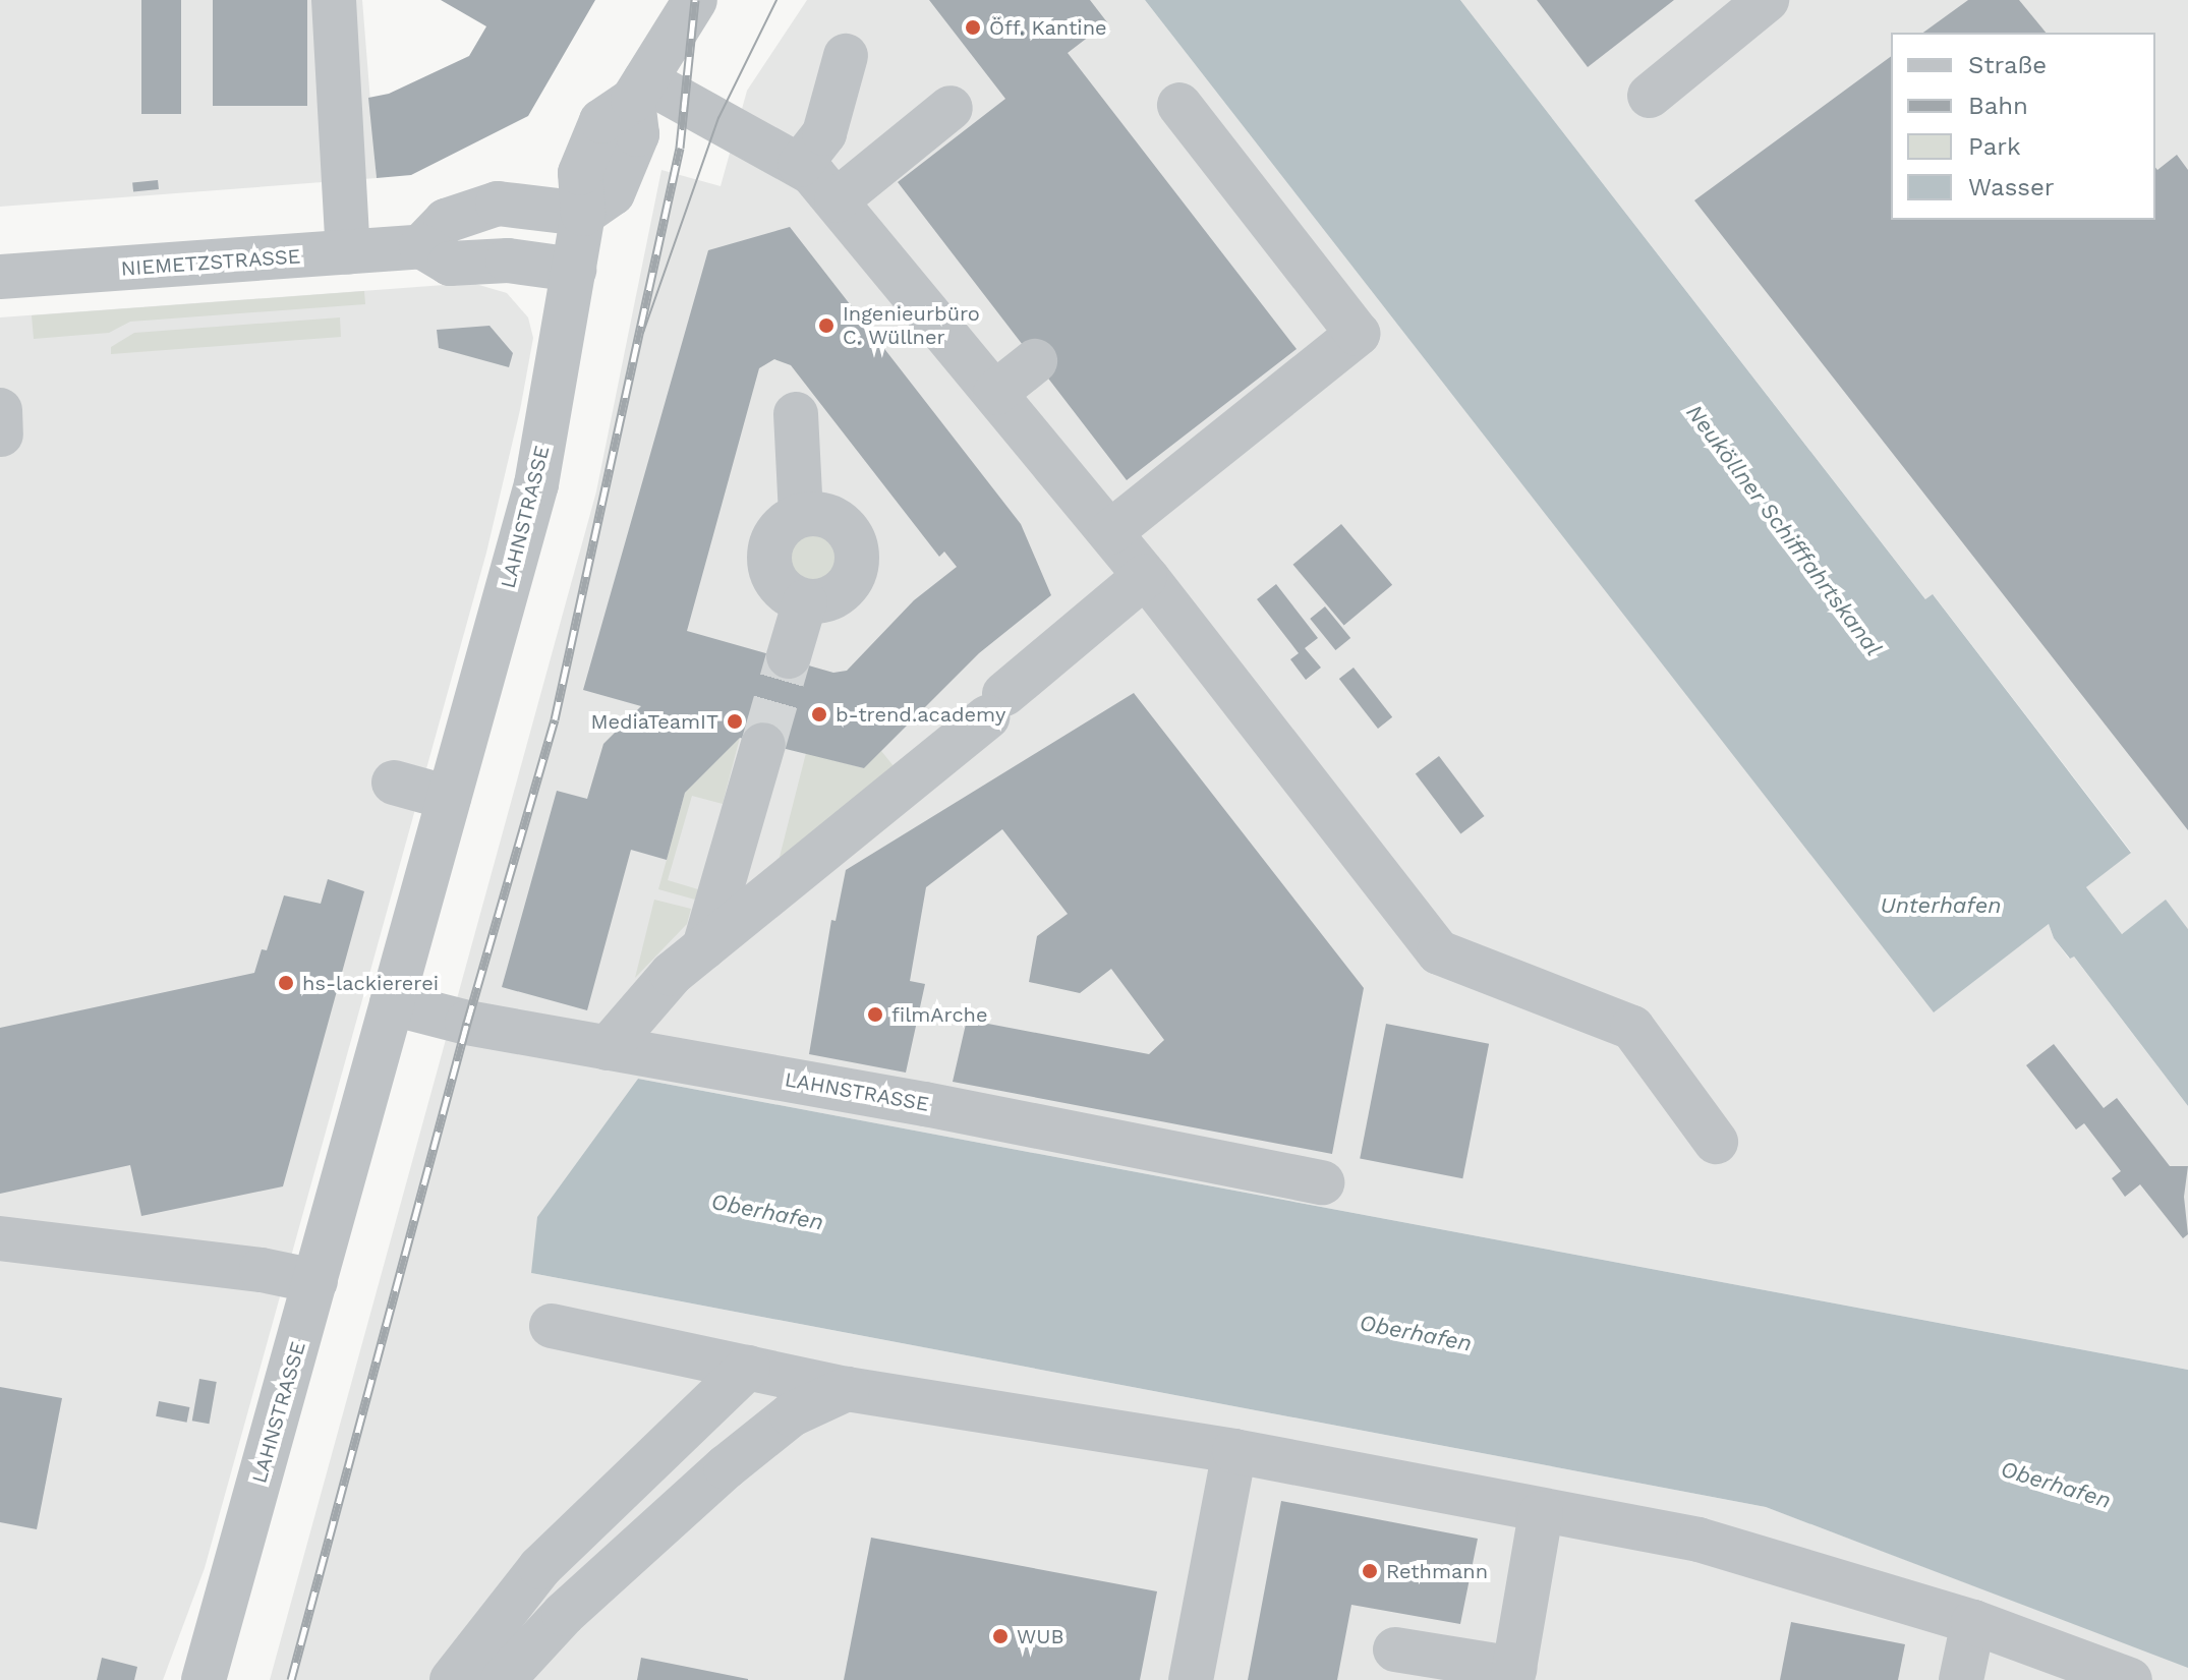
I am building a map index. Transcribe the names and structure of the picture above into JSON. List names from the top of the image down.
{
  "streets": {
    "street": ["NIEMETZSTRASSE", "LAHNSTRASSE"]
  },
  "water": ["Neuköllner Schifffahrtskanal", "Unterhafen", "Oberhafen"],
  "places": [
    "Öff. Kantine",
    "Ingenieurbüro C. Wüllner",
    "b-trend.academy",
    "MediaTeamIT",
    "hs-lackiererei",
    "filmArche",
    "Rethmann",
    "WUB"
  ],
  "legend": [
    "Straße",
    "Bahn",
    "Park",
    "Wasser"
  ]
}
